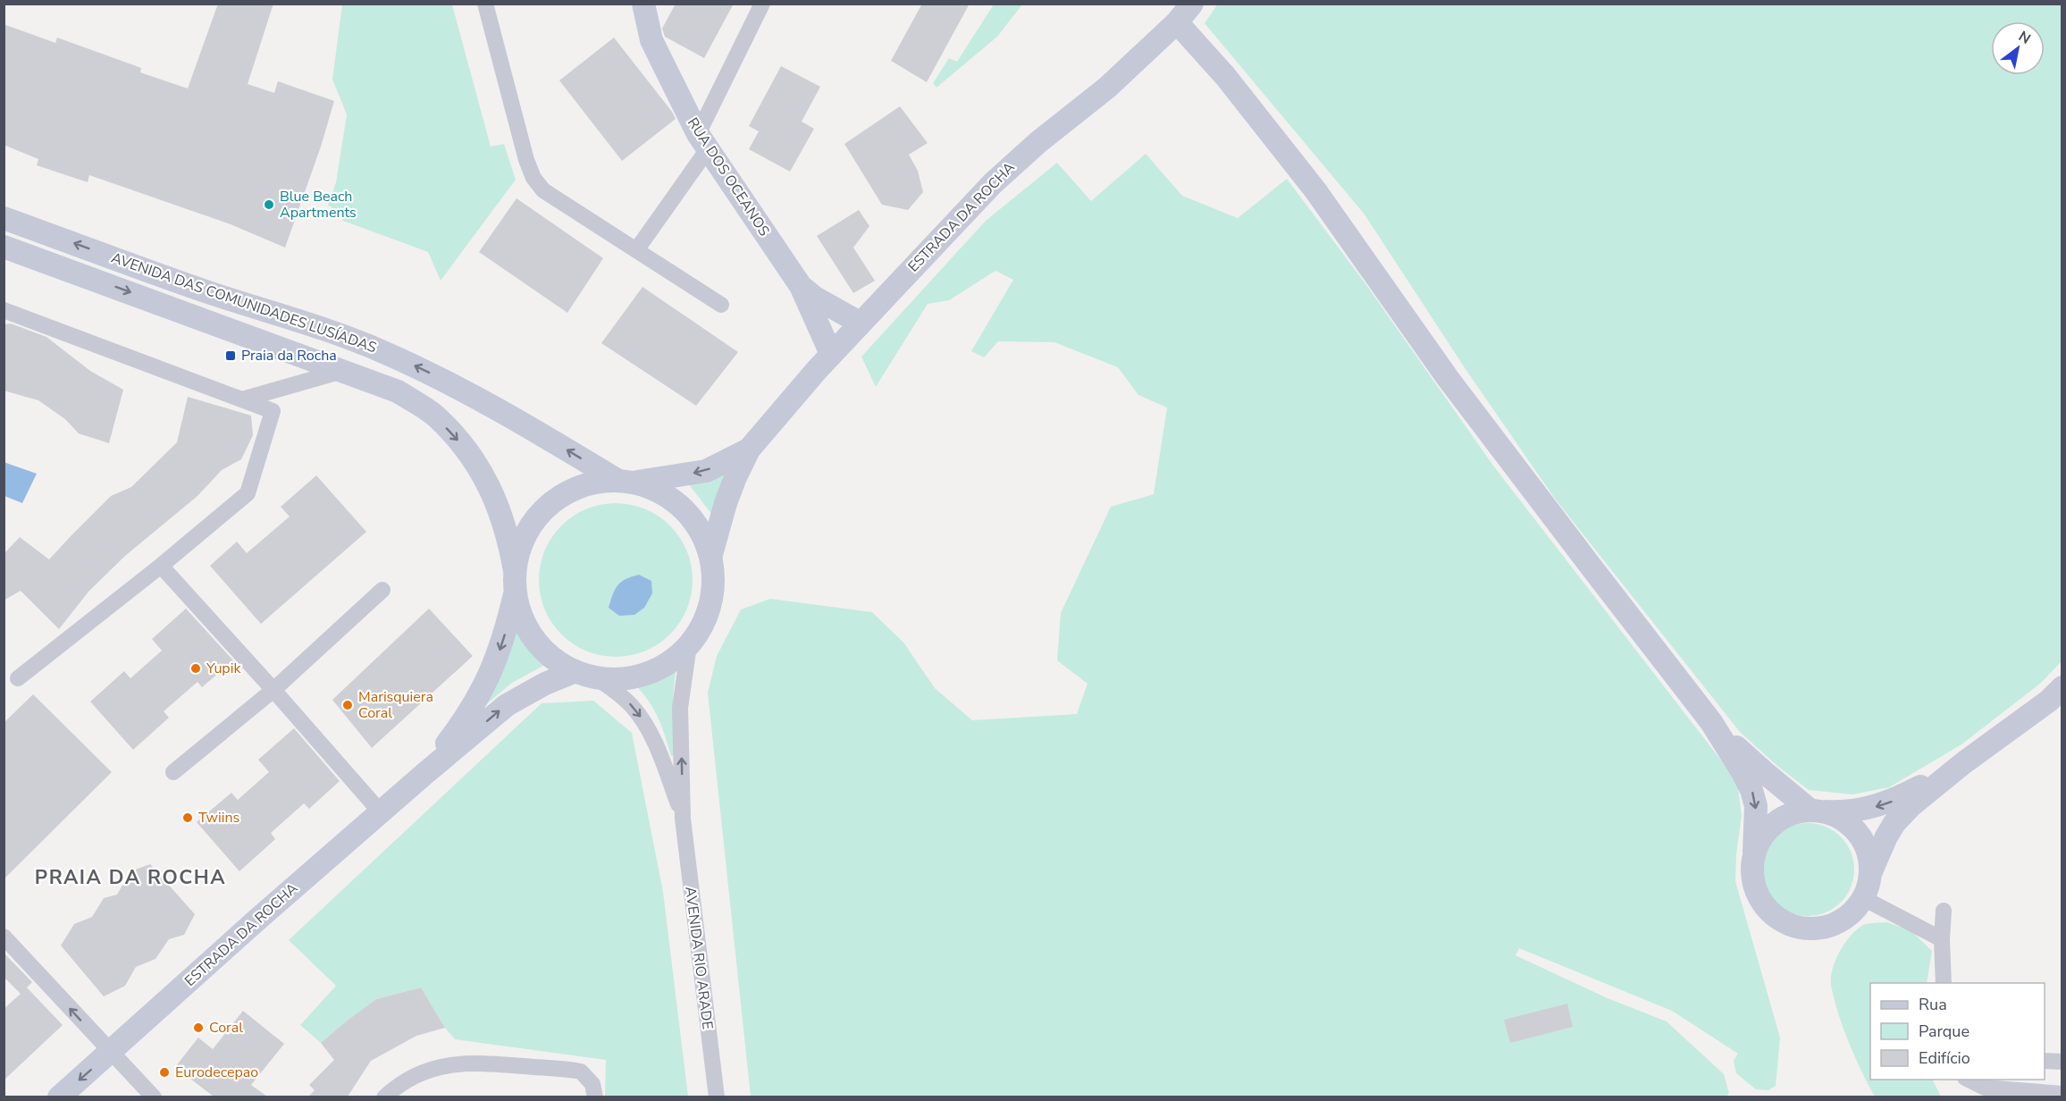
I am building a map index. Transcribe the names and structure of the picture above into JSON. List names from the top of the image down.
{
  "streets": {
    "street": [
      "RUA DOS OCEANOS",
      "ESTRADA DA ROCHA",
      "AVENIDA DAS COMUNIDADES LUSÍADAS",
      "AVENIDA RIO ARADE"
    ]
  },
  "crossings": [
    ["ESTRADA DA ROCHA", "AVENIDA DAS COMUNIDADES LUSÍADAS"]
  ],
  "districts": ["PRAIA DA ROCHA"],
  "places": {
    "other": [
      "Blue Beach Apartments",
      "Yupik",
      "Marisquiera Coral",
      "Twiins",
      "Coral",
      "Eurodecepao"
    ],
    "transit": ["Praia da Rocha"]
  },
  "legend": ["Rua", "Parque", "Edifício"],
  "north": "top right"
}
